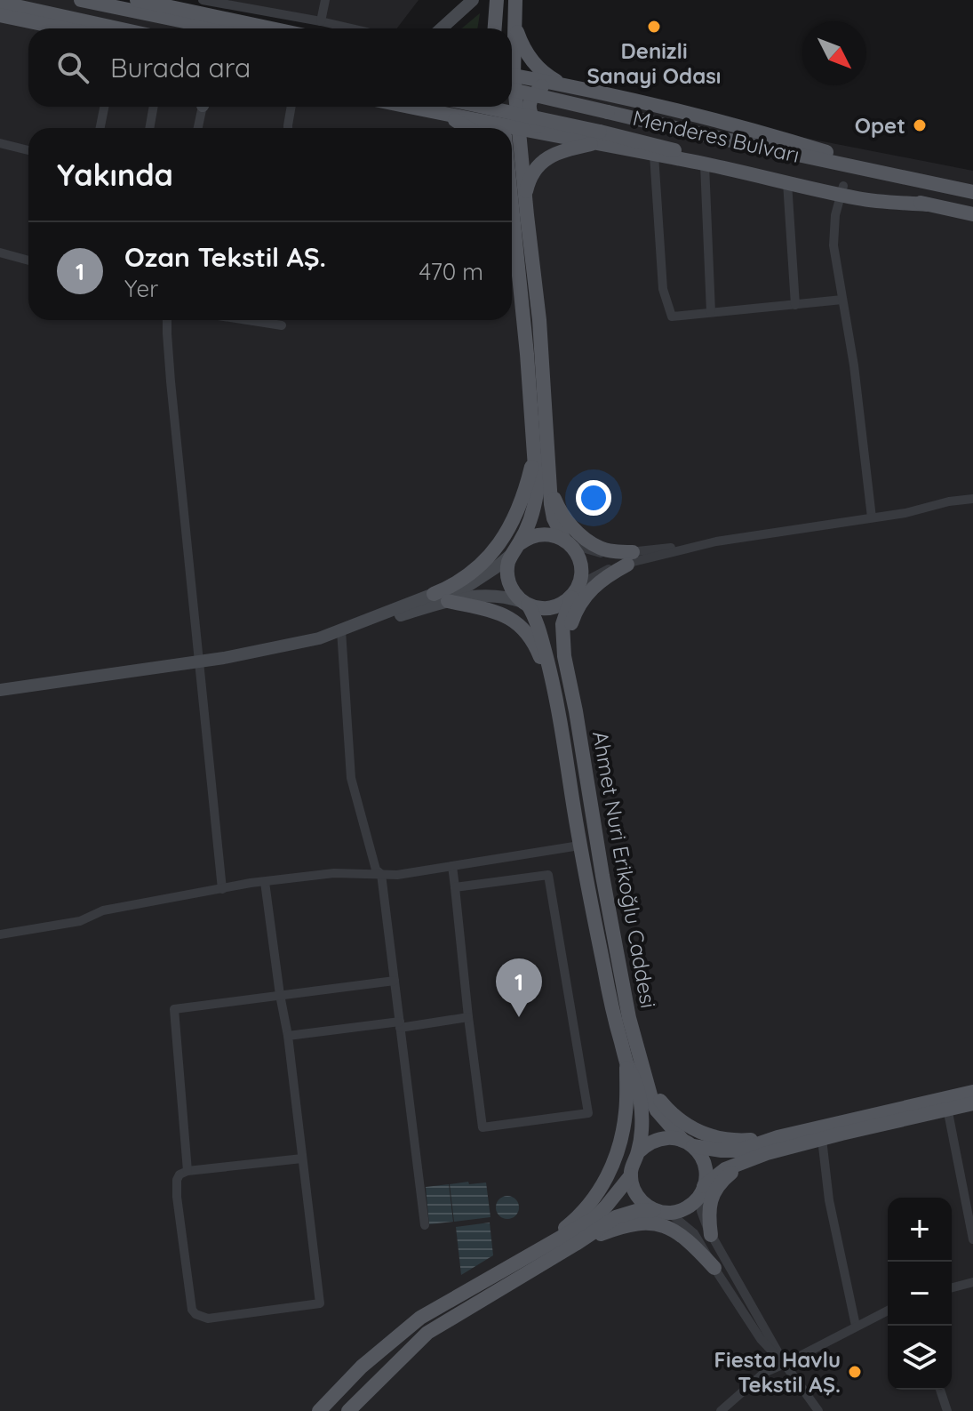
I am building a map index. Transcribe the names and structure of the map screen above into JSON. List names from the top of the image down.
{
  "streets": {
    "main road": ["Menderes Bulvarı", "Ahmet Nuri Erikoğlu Caddesi"]
  },
  "places": ["Denizli Sanayi Odası", "Opet", "Fiesta Havlu Tekstil AŞ."],
  "north": "bottom right",
  "page": {
    "search": "Burada ara",
    "heading": "Yakında",
    "list": [
      {
        "mark": "1",
        "name": "Ozan Tekstil AŞ.",
        "note": "Yer",
        "value": "470 m"
      }
    ],
    "pins": "1",
    "map_buttons": ["+", "−"]
  }
}
